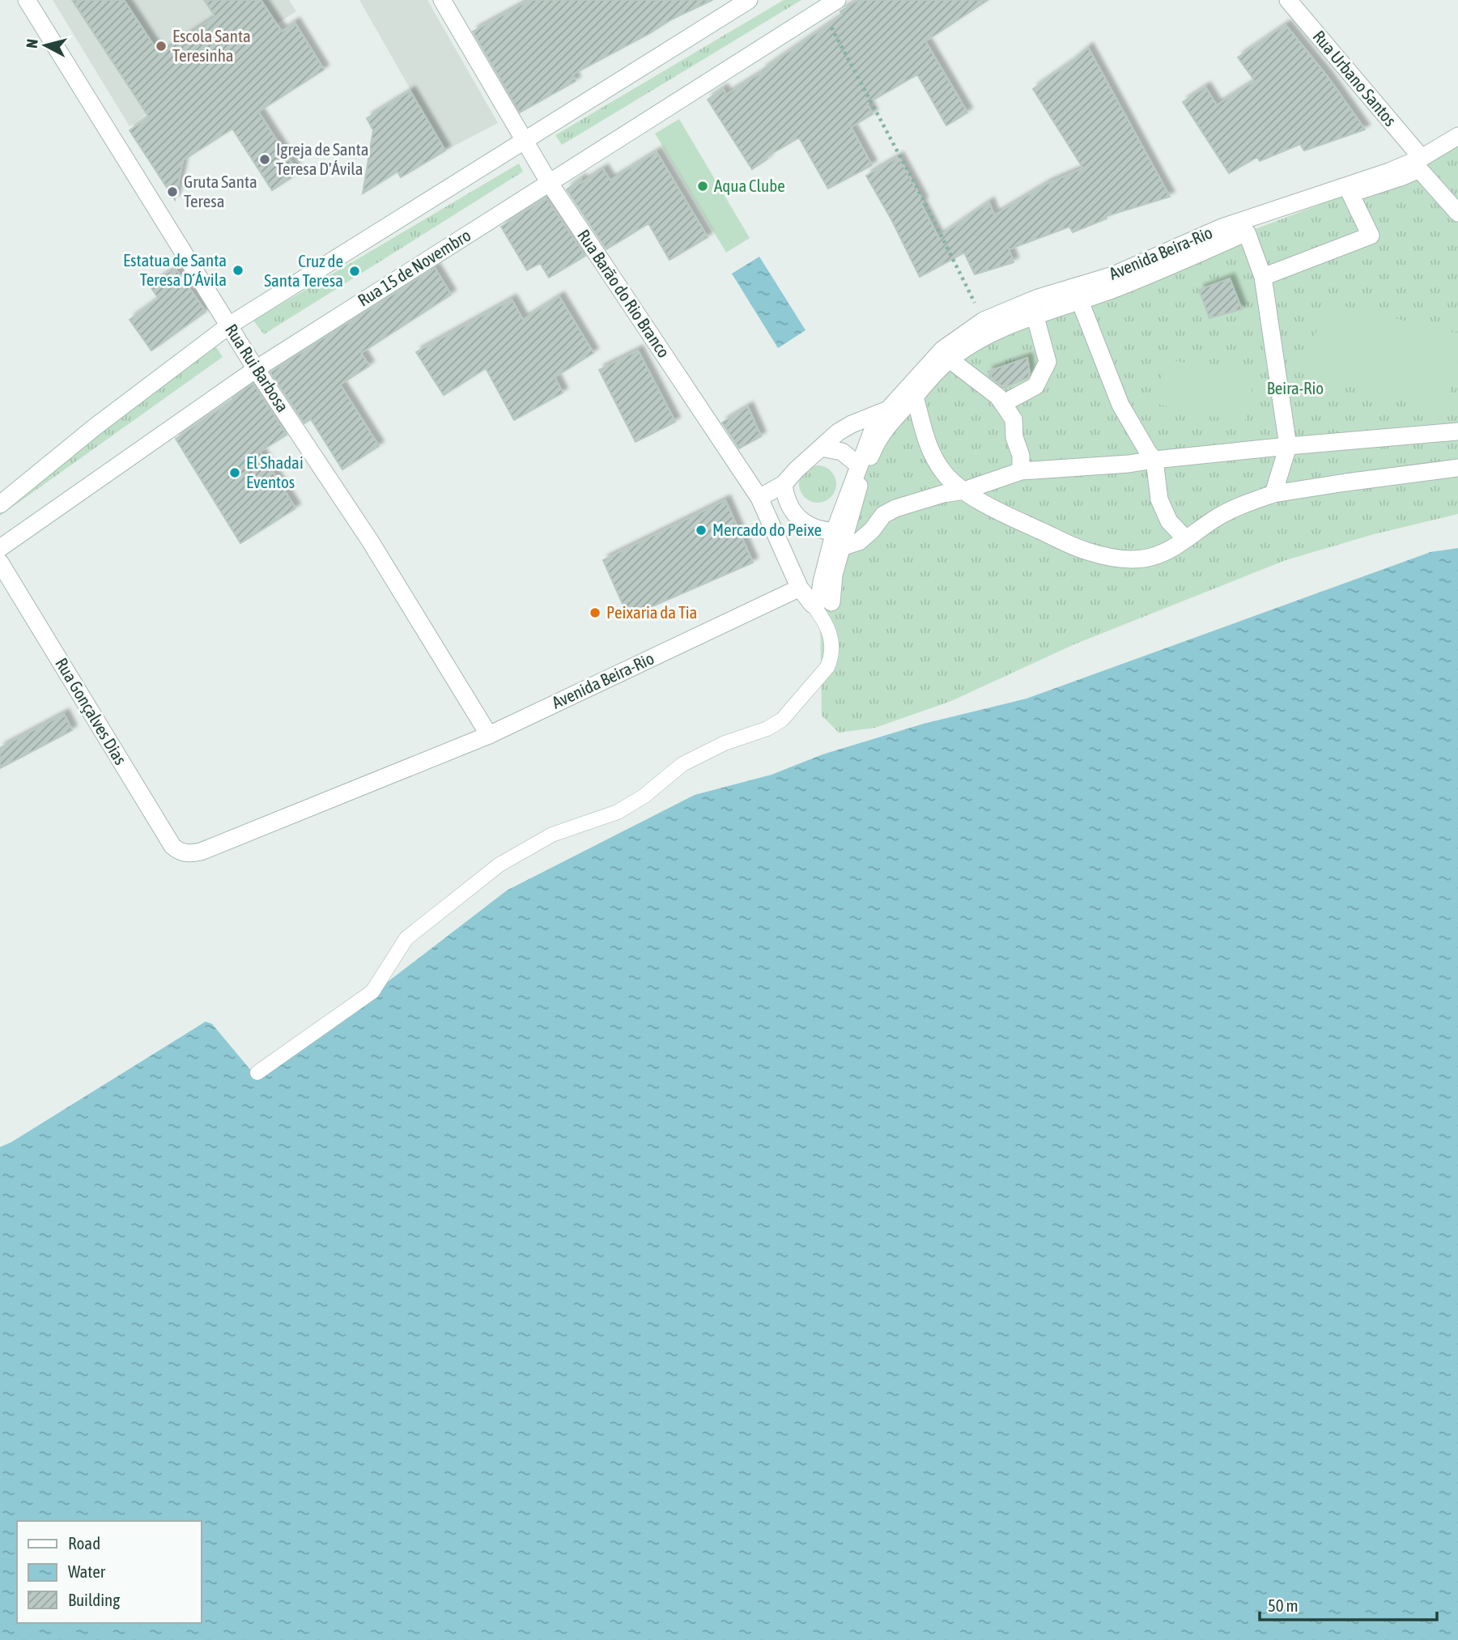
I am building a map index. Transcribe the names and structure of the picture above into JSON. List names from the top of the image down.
{
  "streets": {
    "street": [
      "Rua Urbano Santos",
      "Avenida Beira-Rio",
      "Rua 15 de Novembro",
      "Rua Barão do Rio Branco",
      "Rua Rui Barbosa",
      "Rua Gonçalves Dias"
    ]
  },
  "crossings": [
    ["Rua Urbano Santos", "Avenida Beira-Rio"],
    ["Avenida Beira-Rio", "Rua Barão do Rio Branco"],
    ["Avenida Beira-Rio", "Rua Rui Barbosa"],
    ["Avenida Beira-Rio", "Rua Gonçalves Dias"],
    ["Rua 15 de Novembro", "Rua Barão do Rio Branco"],
    ["Rua 15 de Novembro", "Rua Rui Barbosa"]
  ],
  "parks": ["Beira-Rio"],
  "places": [
    "Escola Santa Teresinha",
    "Igreja de Santa Teresa D'Ávila",
    "Aqua Clube",
    "Gruta Santa Teresa",
    "Estatua de Santa Teresa D´Ávila",
    "Cruz de Santa Teresa",
    "El Shadai Eventos",
    "Mercado do Peixe",
    "Peixaria da Tia"
  ],
  "legend": ["Road", "Water", "Building"],
  "scale_bar": "50 m",
  "north": "left"
}
